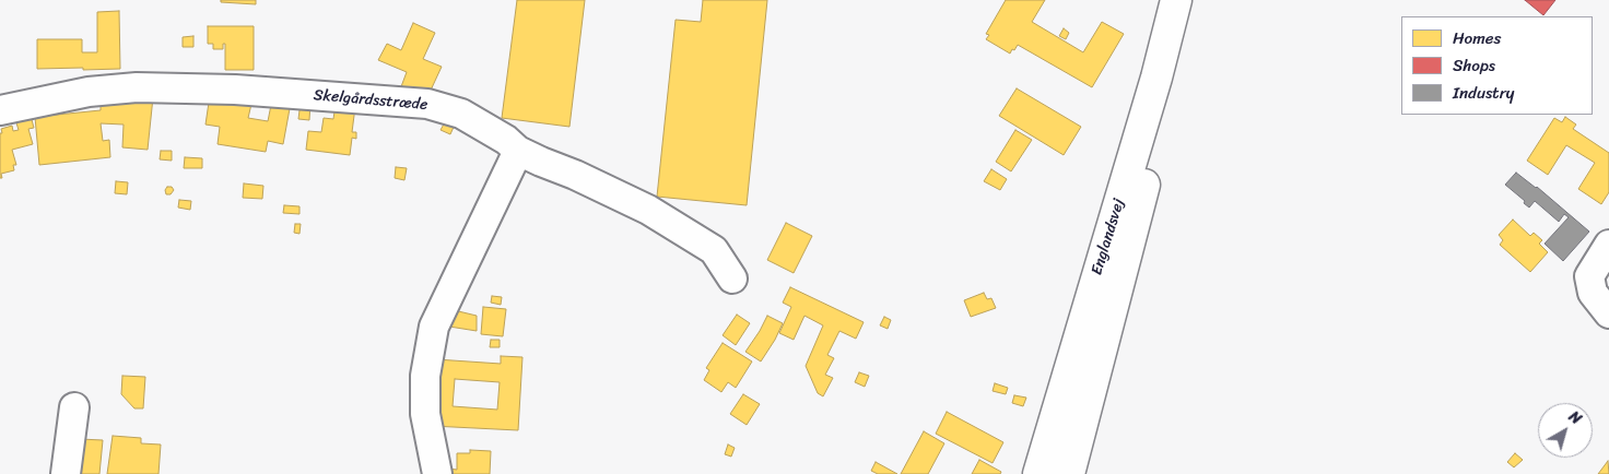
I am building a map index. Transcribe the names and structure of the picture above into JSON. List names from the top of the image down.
{
  "streets": {
    "main road": ["Englandsvej"],
    "street": ["Skelgårdsstræde"]
  },
  "legend": ["Homes", "Shops", "Industry"],
  "north": "top right"
}
